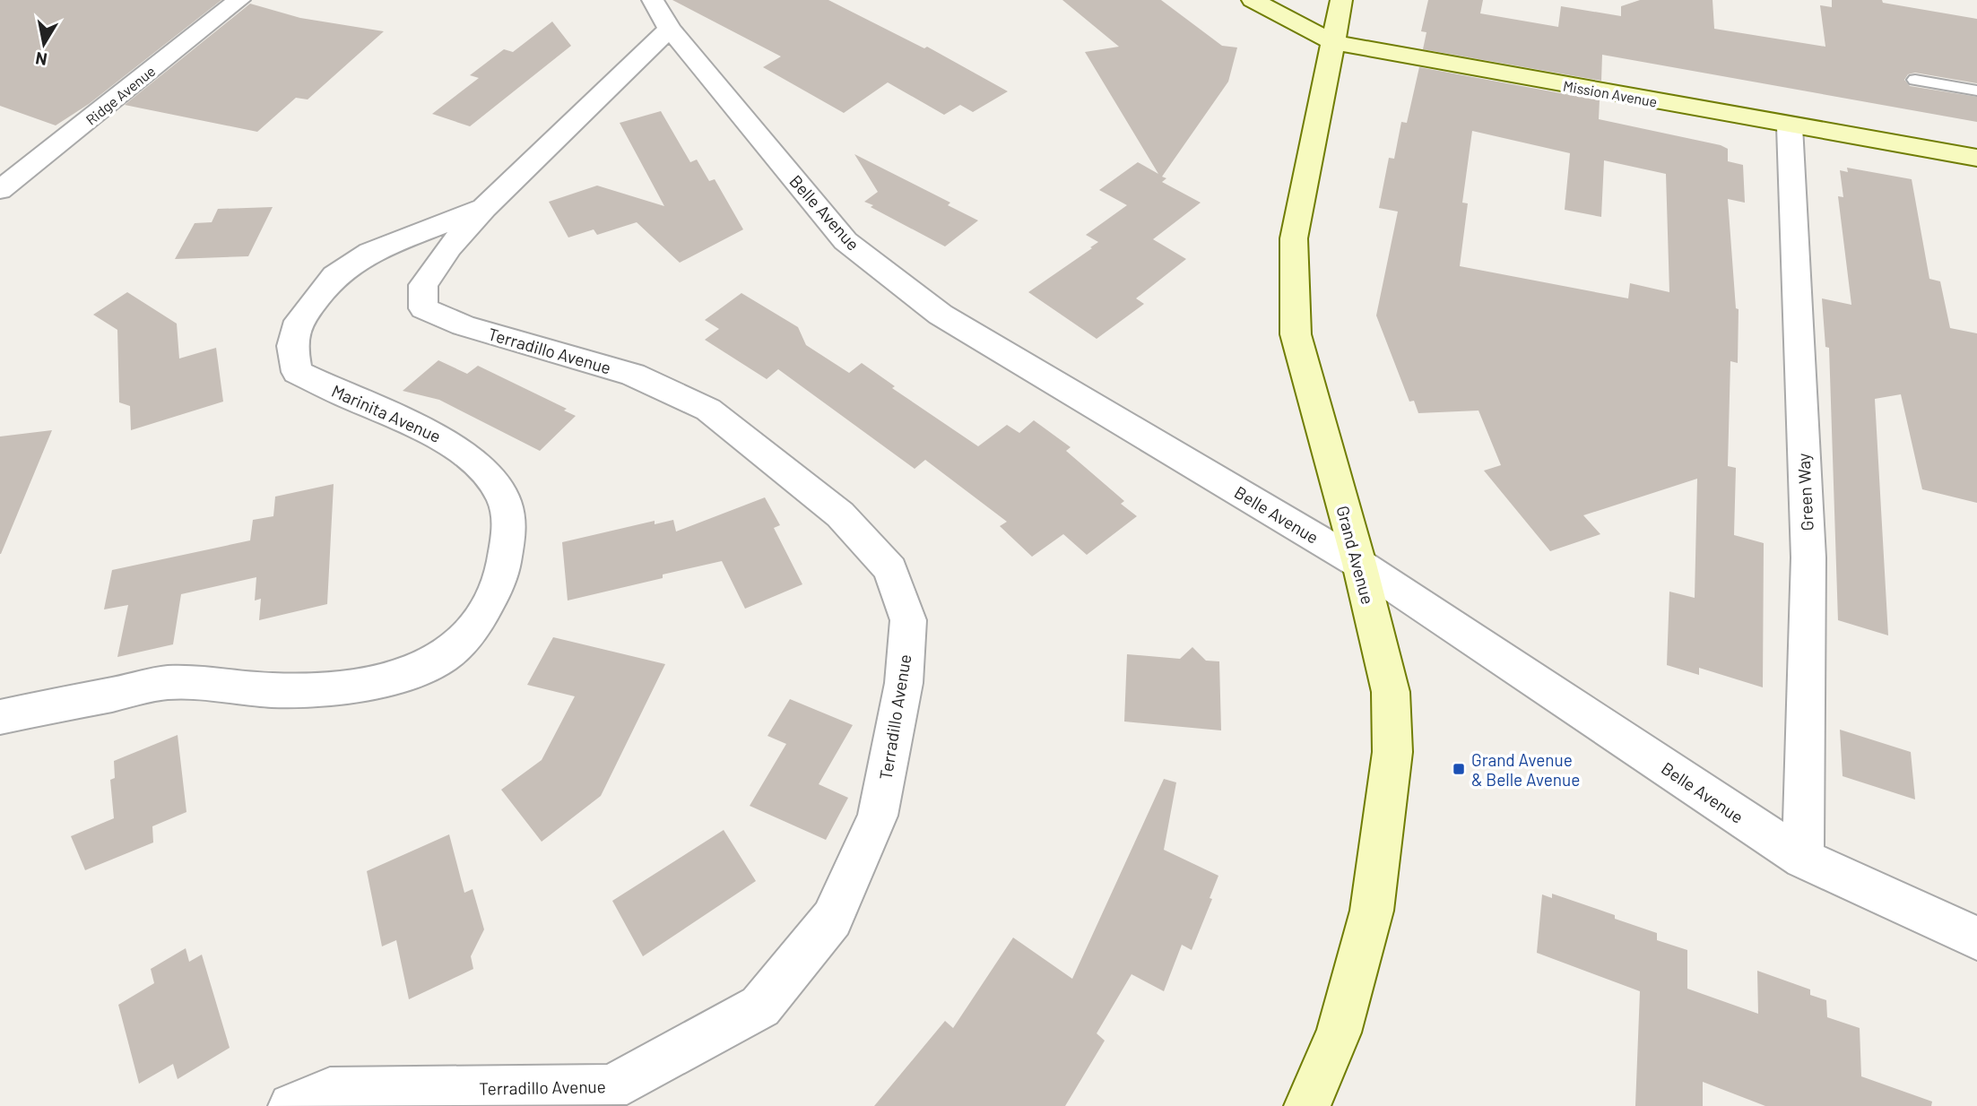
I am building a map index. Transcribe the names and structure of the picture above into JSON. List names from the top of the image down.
{
  "streets": {
    "street": [
      "Mission Avenue",
      "Ridge Avenue",
      "Belle Avenue",
      "Terradillo Avenue",
      "Marinita Avenue",
      "Green Way",
      "Grand Avenue"
    ]
  },
  "crossings": [
    ["Mission Avenue", "Green Way"],
    ["Mission Avenue", "Grand Avenue"],
    ["Belle Avenue", "Marinita Avenue"],
    ["Belle Avenue", "Green Way"],
    ["Belle Avenue", "Grand Avenue"],
    ["Terradillo Avenue", "Marinita Avenue"]
  ],
  "places": {
    "transit": ["Grand Avenue & Belle Avenue"]
  },
  "north": "bottom"
}
